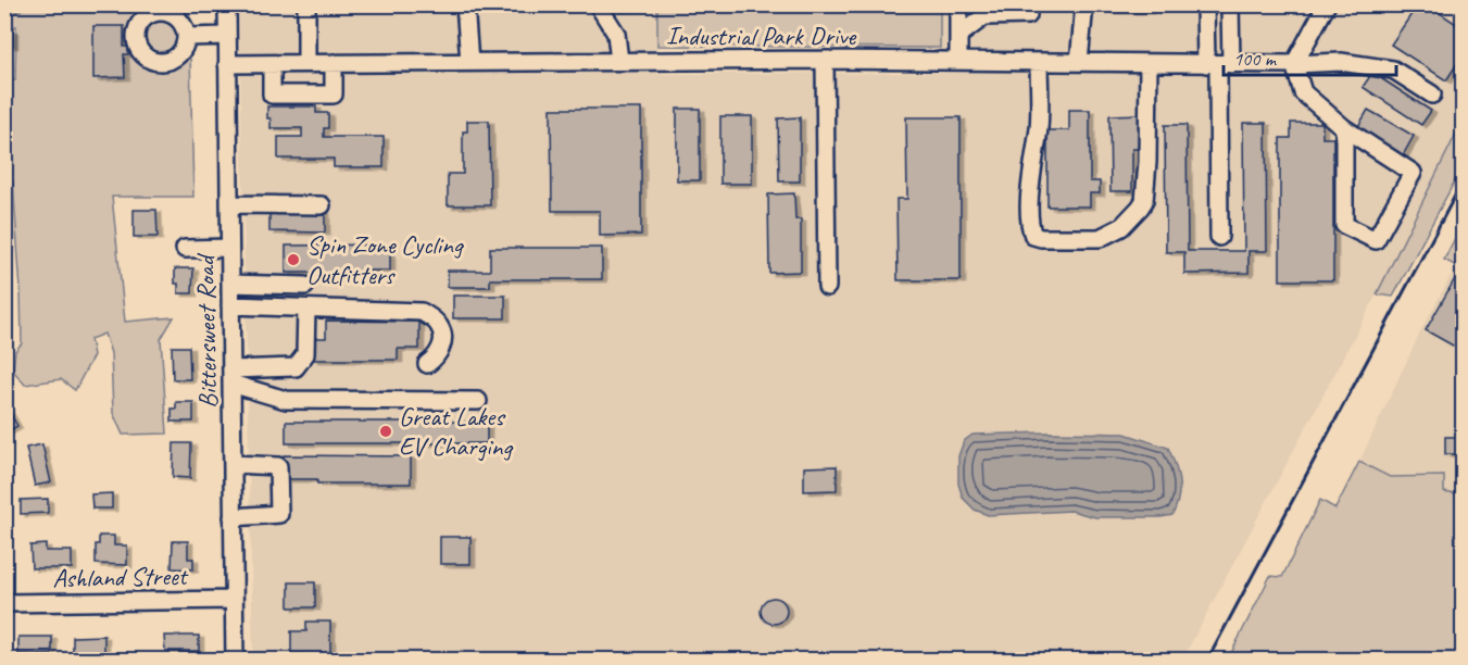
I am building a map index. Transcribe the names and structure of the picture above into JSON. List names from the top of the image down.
{
  "streets": {
    "street": ["Industrial Park Drive", "Bittersweet Road", "Ashland Street"]
  },
  "crossings": [
    ["Industrial Park Drive", "Bittersweet Road"],
    ["Bittersweet Road", "Ashland Street"]
  ],
  "places": ["Spin Zone Cycling Outfitters", "Great Lakes EV Charging"],
  "scale_bar": "100 m"
}
